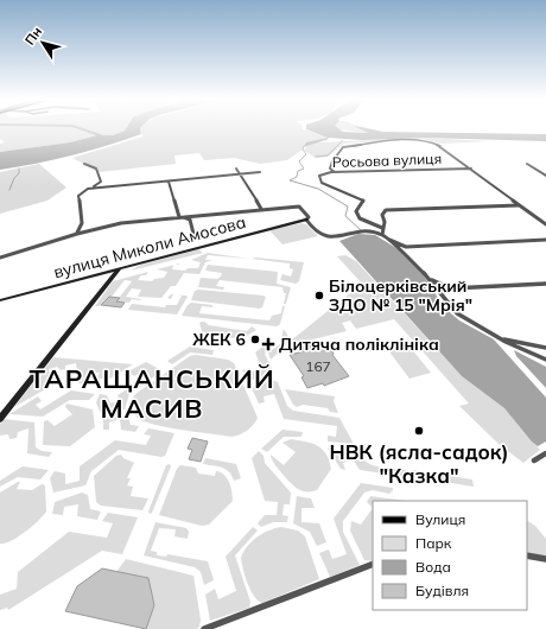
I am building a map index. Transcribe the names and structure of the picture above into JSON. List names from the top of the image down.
{
  "streets": {
    "street": ["Росьова вулиця", "вулиця Миколи Амосова"]
  },
  "districts": ["ТАРАЩАНСЬКИЙ МАСИВ"],
  "places": {
    "other": ["Білоцерківський ЗДО № 15 \"Мрія\"", "ЖЕК 6", "НВК (ясла-садок) \"Казка\""],
    "health": ["Дитяча поліклініка"]
  },
  "house_numbers": ["167"],
  "legend": [
    "Вулиця",
    "Парк",
    "Вода",
    "Будівля"
  ],
  "north": "top left"
}
